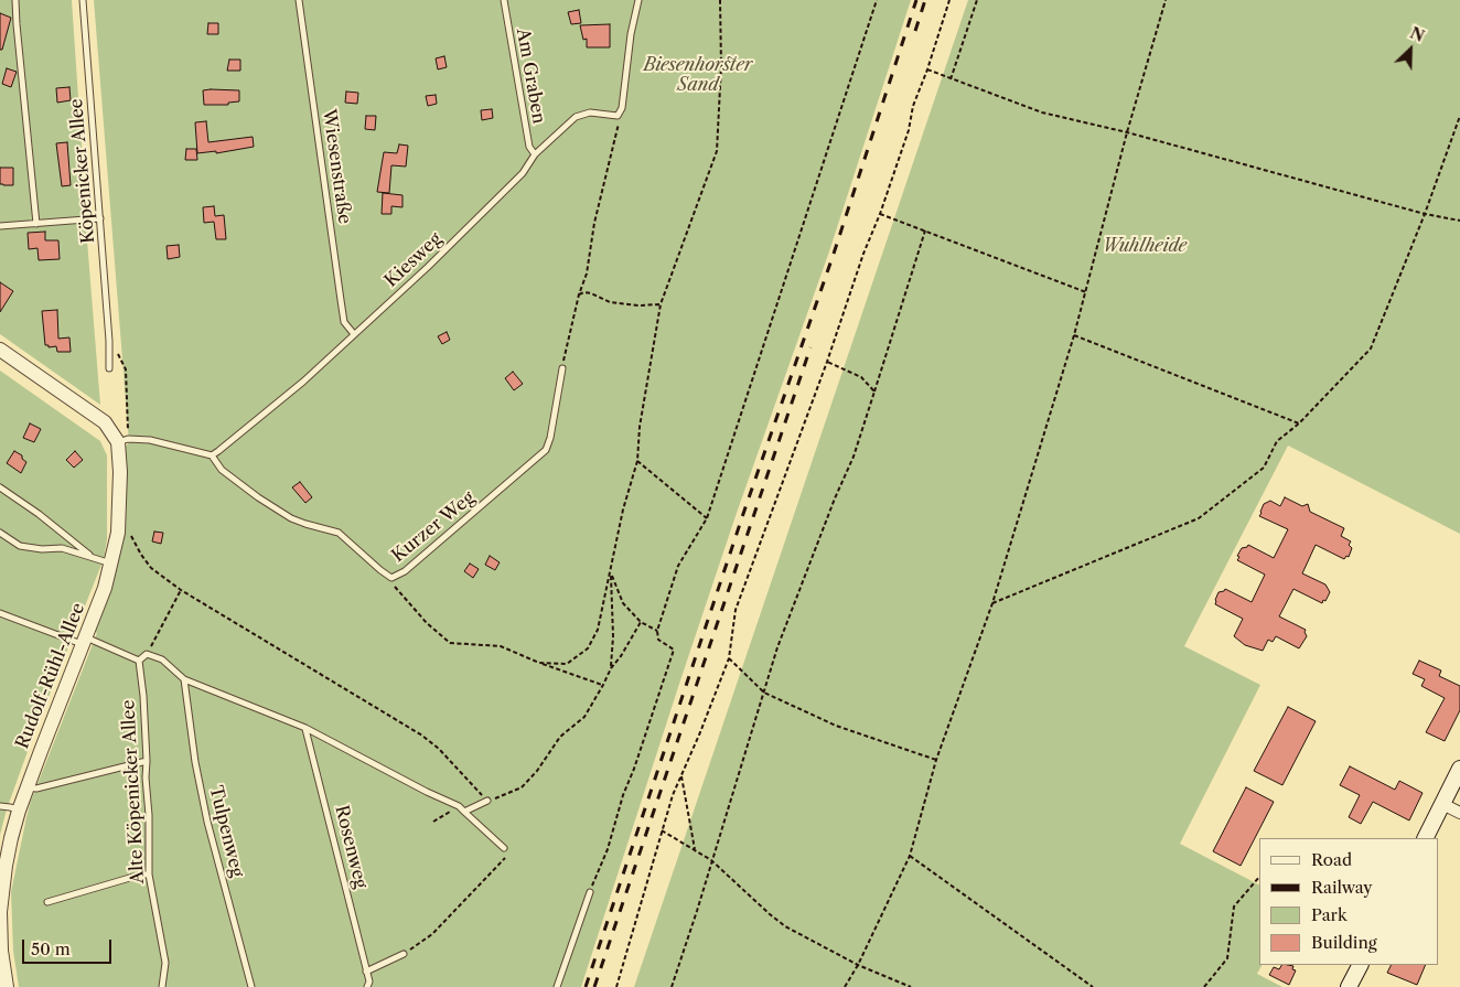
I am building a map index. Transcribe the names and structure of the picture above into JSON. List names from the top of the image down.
{
  "streets": {
    "street": ["Rudolf-Rühl-Allee"],
    "lane": [
      "Am Graben",
      "Wiesenstraße",
      "Köpenicker Allee",
      "Kiesweg",
      "Kurzer Weg",
      "Alte Köpenicker Allee",
      "Tulpenweg",
      "Rosenweg"
    ]
  },
  "crossings": [
    ["Am Graben", "Kiesweg"],
    ["Wiesenstraße", "Kiesweg"],
    ["Kiesweg", "Kurzer Weg"]
  ],
  "parks": ["Biesenhorster Sand", "Wuhlheide"],
  "legend": [
    "Road",
    "Railway",
    "Park",
    "Building"
  ],
  "scale_bar": "50 m",
  "north": "top right"
}
